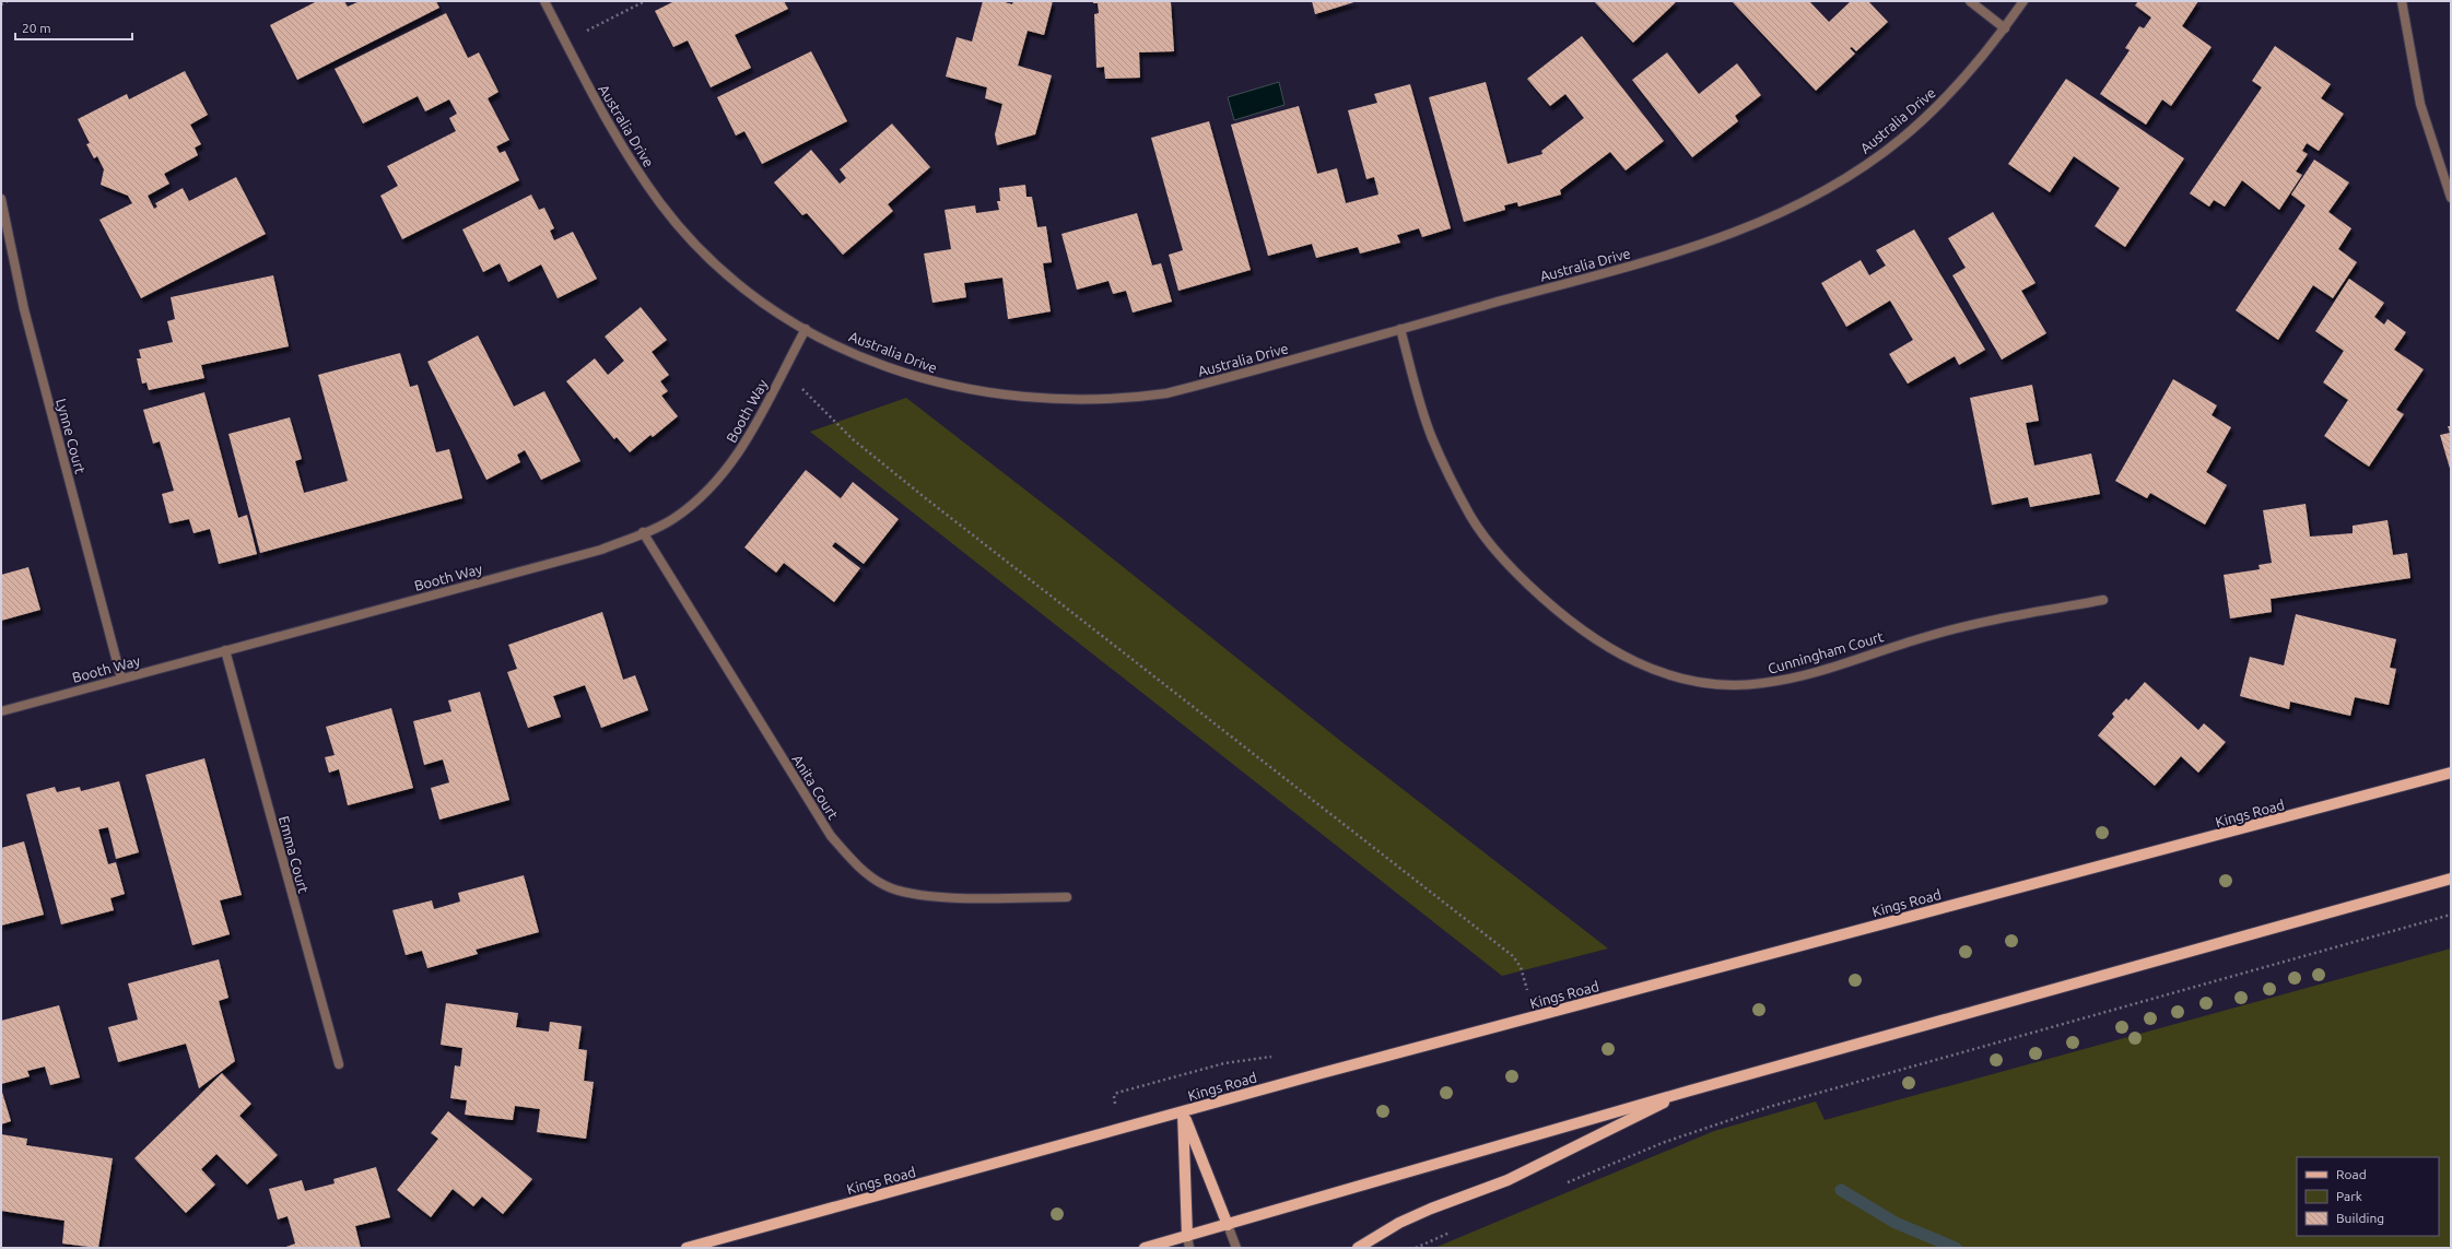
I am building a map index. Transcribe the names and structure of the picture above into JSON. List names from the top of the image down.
{
  "streets": {
    "main road": ["Kings Road"],
    "street": [
      "Australia Drive",
      "Booth Way",
      "Lynne Court",
      "Cunningham Court",
      "Anita Court",
      "Emma Court"
    ]
  },
  "crossings": [
    ["Australia Drive", "Booth Way"],
    ["Australia Drive", "Cunningham Court"],
    ["Booth Way", "Lynne Court"],
    ["Booth Way", "Anita Court"],
    ["Booth Way", "Emma Court"]
  ],
  "legend": ["Road", "Park", "Building"],
  "scale_bar": "20 m"
}
